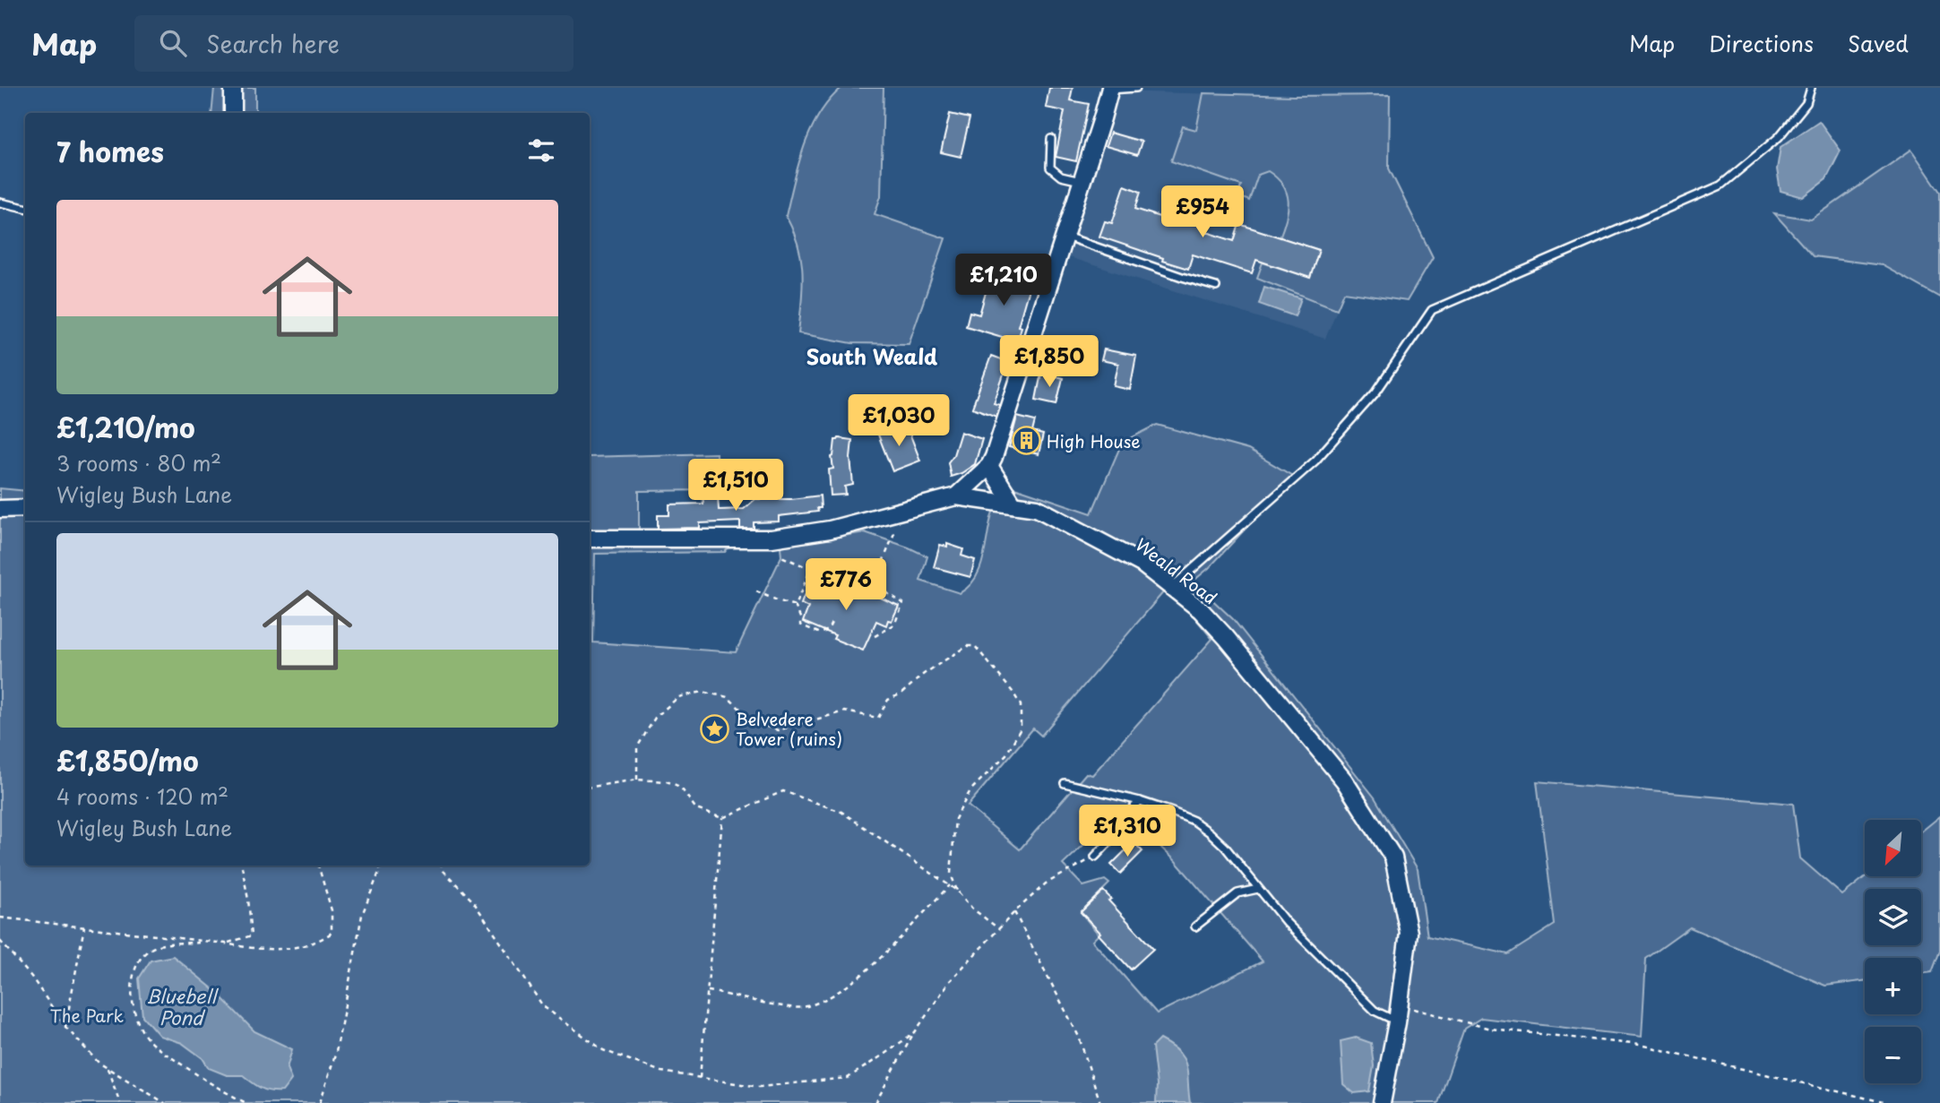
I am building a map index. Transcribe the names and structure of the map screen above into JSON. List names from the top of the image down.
{
  "streets": {
    "street": ["Weald Road"]
  },
  "districts": ["South Weald"],
  "water": ["Bluebell Pond"],
  "parks": ["The Park"],
  "places": {
    "building": ["High House"],
    "place": ["Belvedere Tower (ruins)"]
  },
  "north": "bottom left",
  "page": {
    "header": "Map",
    "search": "Search here",
    "nav": ["Map", "Directions", "Saved"],
    "heading": "7 homes",
    "price": [
      "£954",
      "£1,210",
      "£1,850",
      "£1,030",
      "£1,510",
      "£776",
      "£1,310"
    ],
    "list": [
      {
        "name": "£1,210/mo",
        "note": "3 rooms · 80 m² · Wigley Bush Lane"
      },
      {
        "name": "£1,850/mo",
        "note": "4 rooms · 120 m² · Wigley Bush Lane"
      }
    ],
    "map_buttons": ["+", "−"]
  }
}
